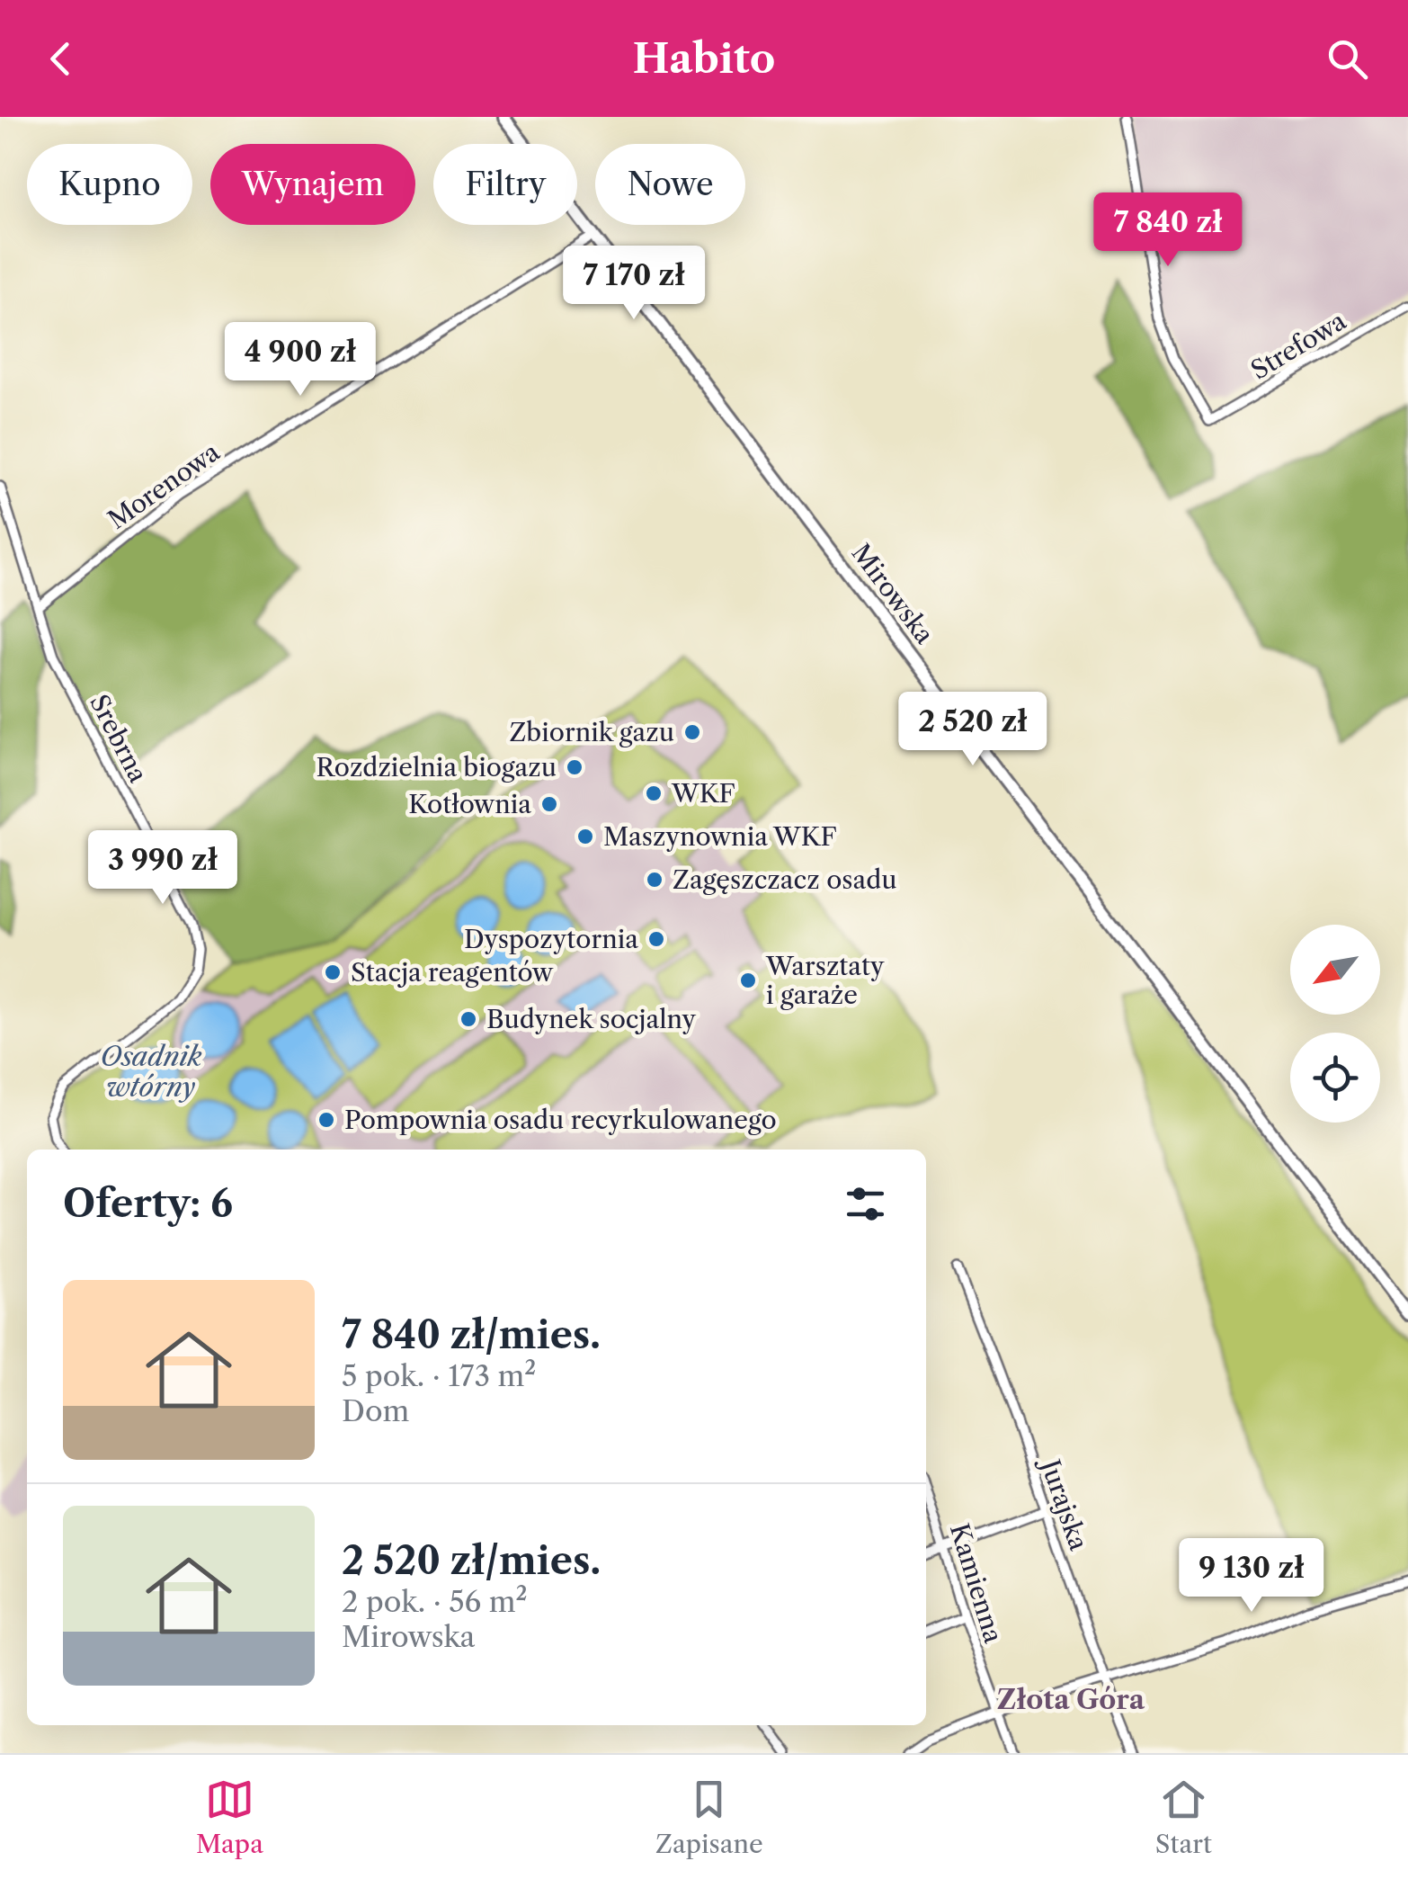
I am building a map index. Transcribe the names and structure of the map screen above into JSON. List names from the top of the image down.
{
  "streets": {
    "street": [
      "Strefowa",
      "Morenowa",
      "Mirowska",
      "Srebrna",
      "Jurajska",
      "Kamienna"
    ]
  },
  "crossings": [
    ["Morenowa", "Mirowska"],
    ["Morenowa", "Srebrna"]
  ],
  "districts": ["Złota Góra"],
  "water": ["Osadnik wtórny"],
  "places": [
    "Zbiornik gazu",
    "Rozdzielnia biogazu",
    "WKF",
    "Kotłownia",
    "Maszynownia WKF",
    "Zagęszczacz osadu",
    "Dyspozytornia",
    "Stacja reagentów",
    "Warsztaty i garaże",
    "Budynek socjalny",
    "Pompownia osadu recyrkulowanego"
  ],
  "north": "bottom left",
  "page": {
    "header": "Habito",
    "chip": [
      "Kupno",
      "Wynajem",
      "Filtry",
      "Nowe"
    ],
    "price": [
      "7 840 zł",
      "7 170 zł",
      "4 900 zł",
      "2 520 zł",
      "3 990 zł",
      "9 130 zł"
    ],
    "heading": "Oferty: 6",
    "list": [
      {
        "name": "7 840 zł/mies.",
        "note": "5 pok. · 173 m² · Dom"
      },
      {
        "name": "2 520 zł/mies.",
        "note": "2 pok. · 56 m² · Mirowska"
      }
    ],
    "tabs": ["Mapa", "Zapisane", "Start"]
  }
}
